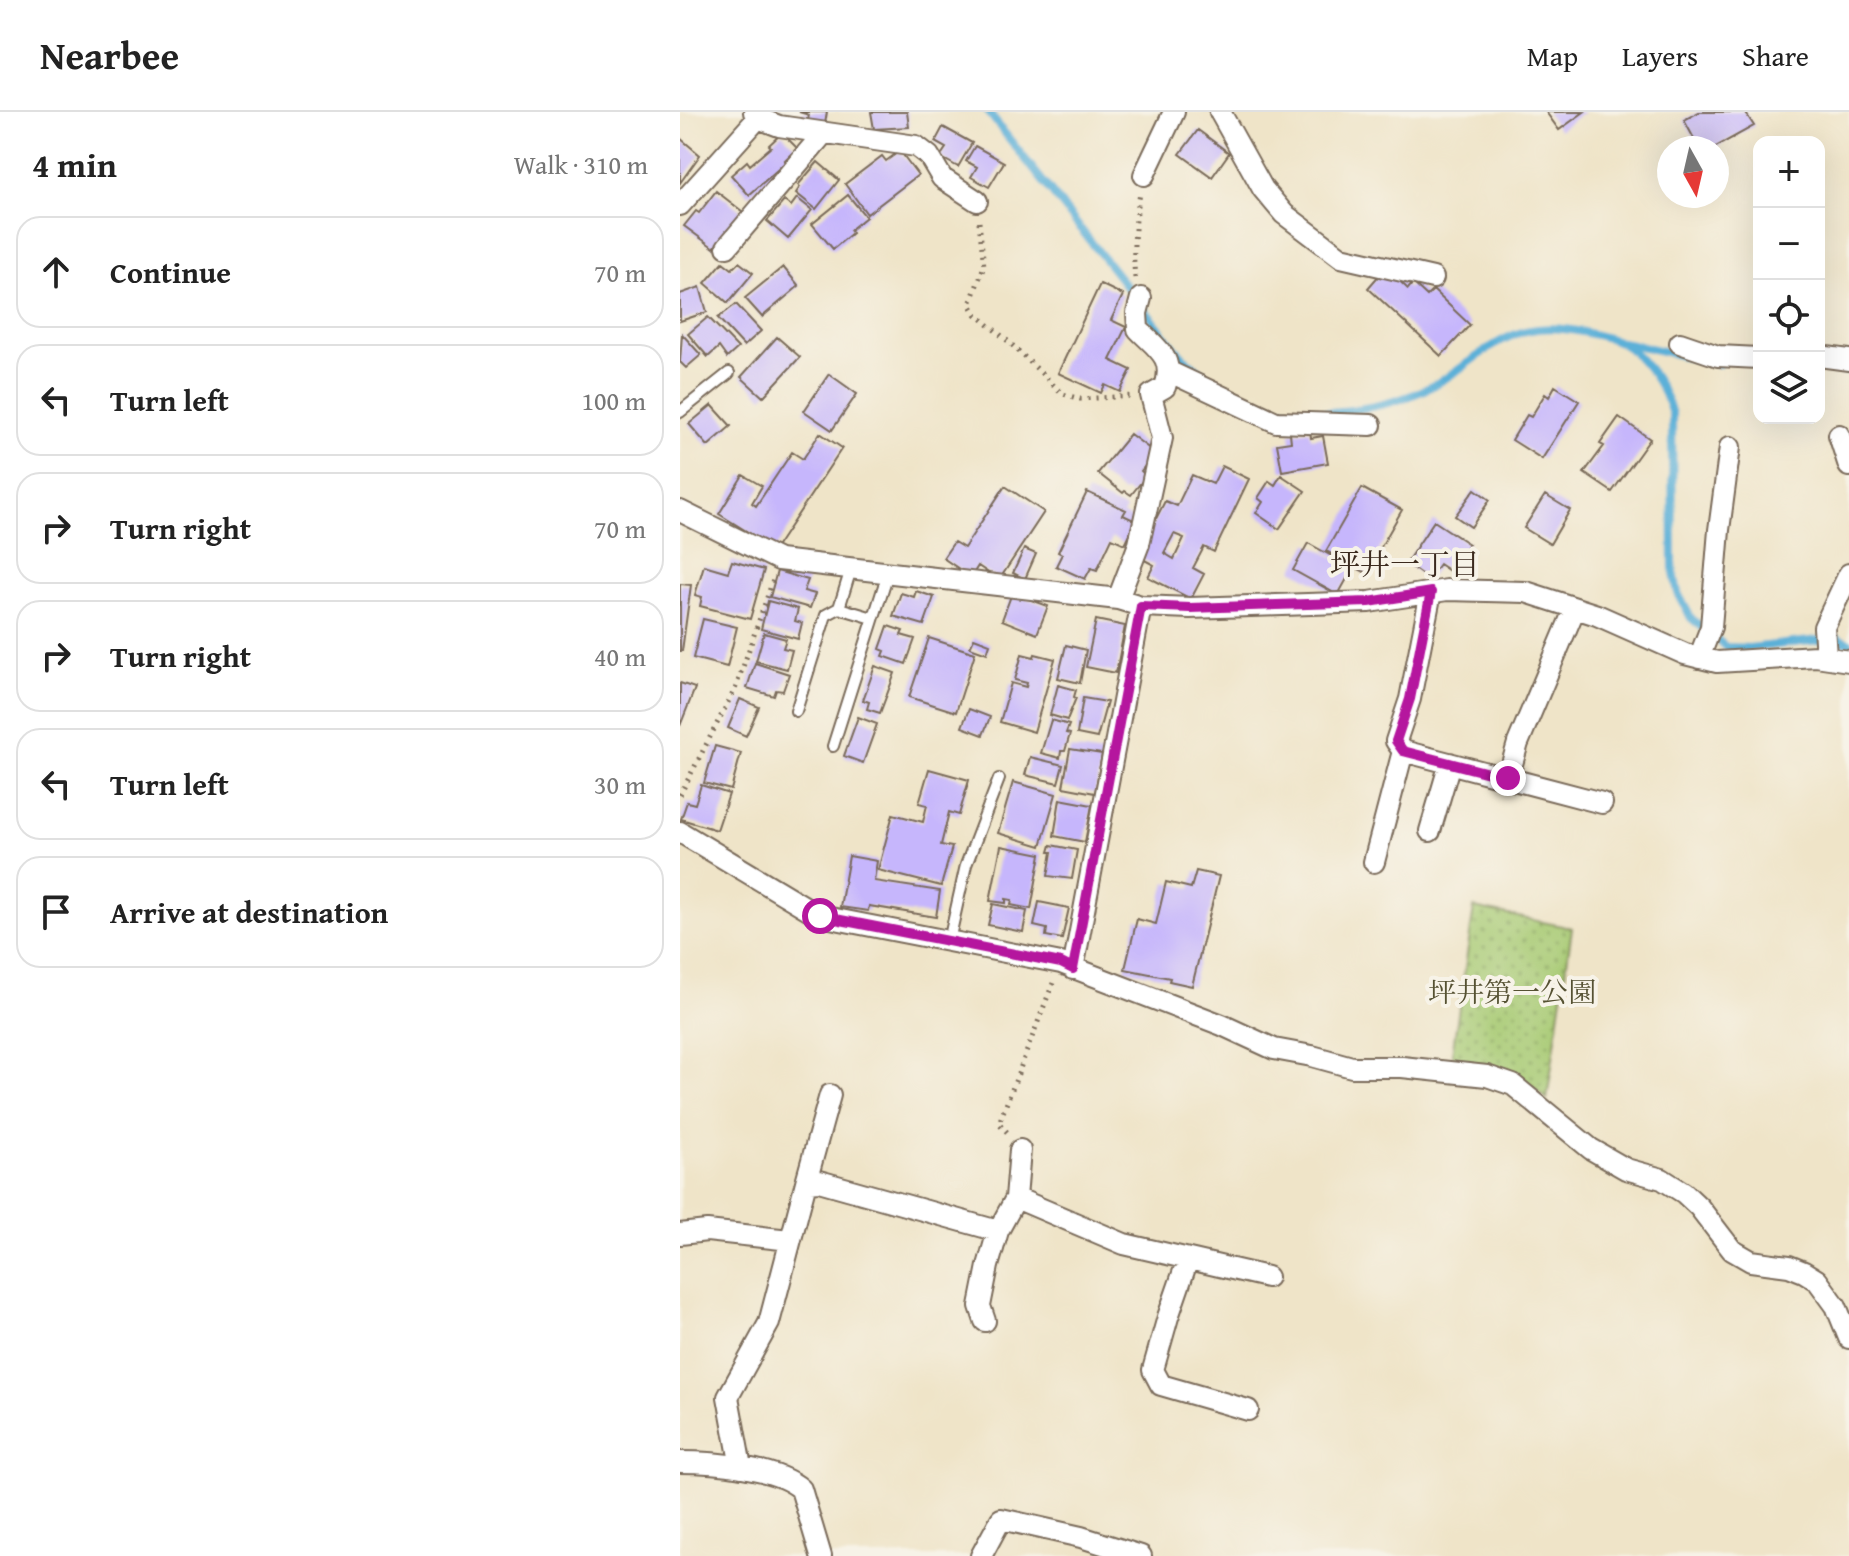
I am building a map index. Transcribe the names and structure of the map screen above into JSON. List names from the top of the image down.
{
  "districts": ["坪井一丁目"],
  "parks": ["坪井第一公園"],
  "north": "bottom",
  "page": {
    "header": "Nearbee",
    "nav": ["Map", "Layers", "Share"],
    "heading": ["4 min", "Walk · 310 m"],
    "map_buttons": ["+", "−"],
    "list": [
      ["Continue", "70 m"],
      ["Turn left", "100 m"],
      ["Turn right", "70 m"],
      ["Turn right", "40 m"],
      ["Turn left", "30 m"],
      "Arrive at destination"
    ]
  }
}
